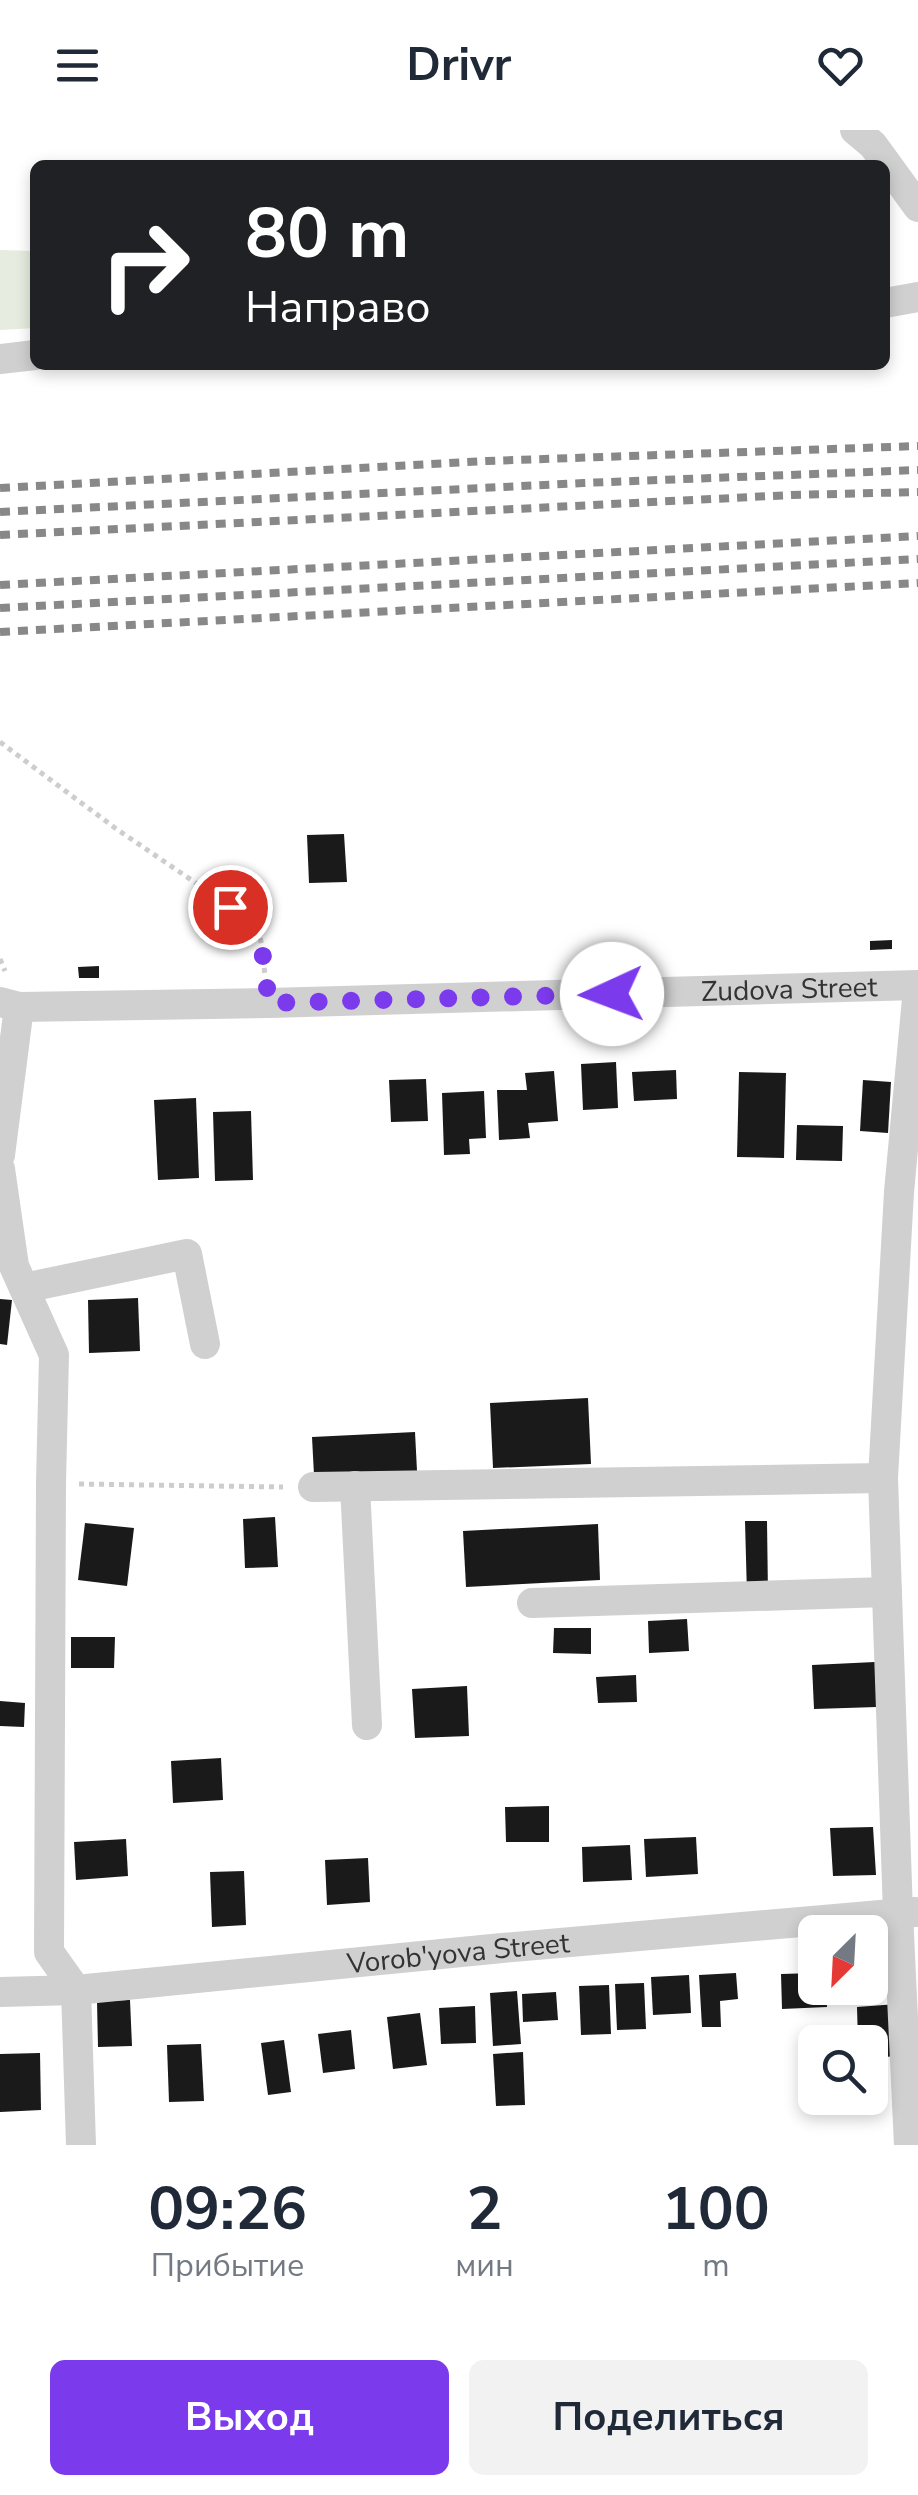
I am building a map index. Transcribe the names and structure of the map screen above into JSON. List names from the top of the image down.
{
  "streets": {
    "street": ["Zudova Street", "Vorob'yova Street"]
  },
  "north": "bottom left",
  "page": {
    "header": "Drivr",
    "turn": ["80 m", "Направо"],
    "eta": [
      "09:26",
      "Прибытие",
      "2",
      "мин",
      "100",
      "m"
    ],
    "buttons": ["Выход", "Поделиться"]
  }
}
